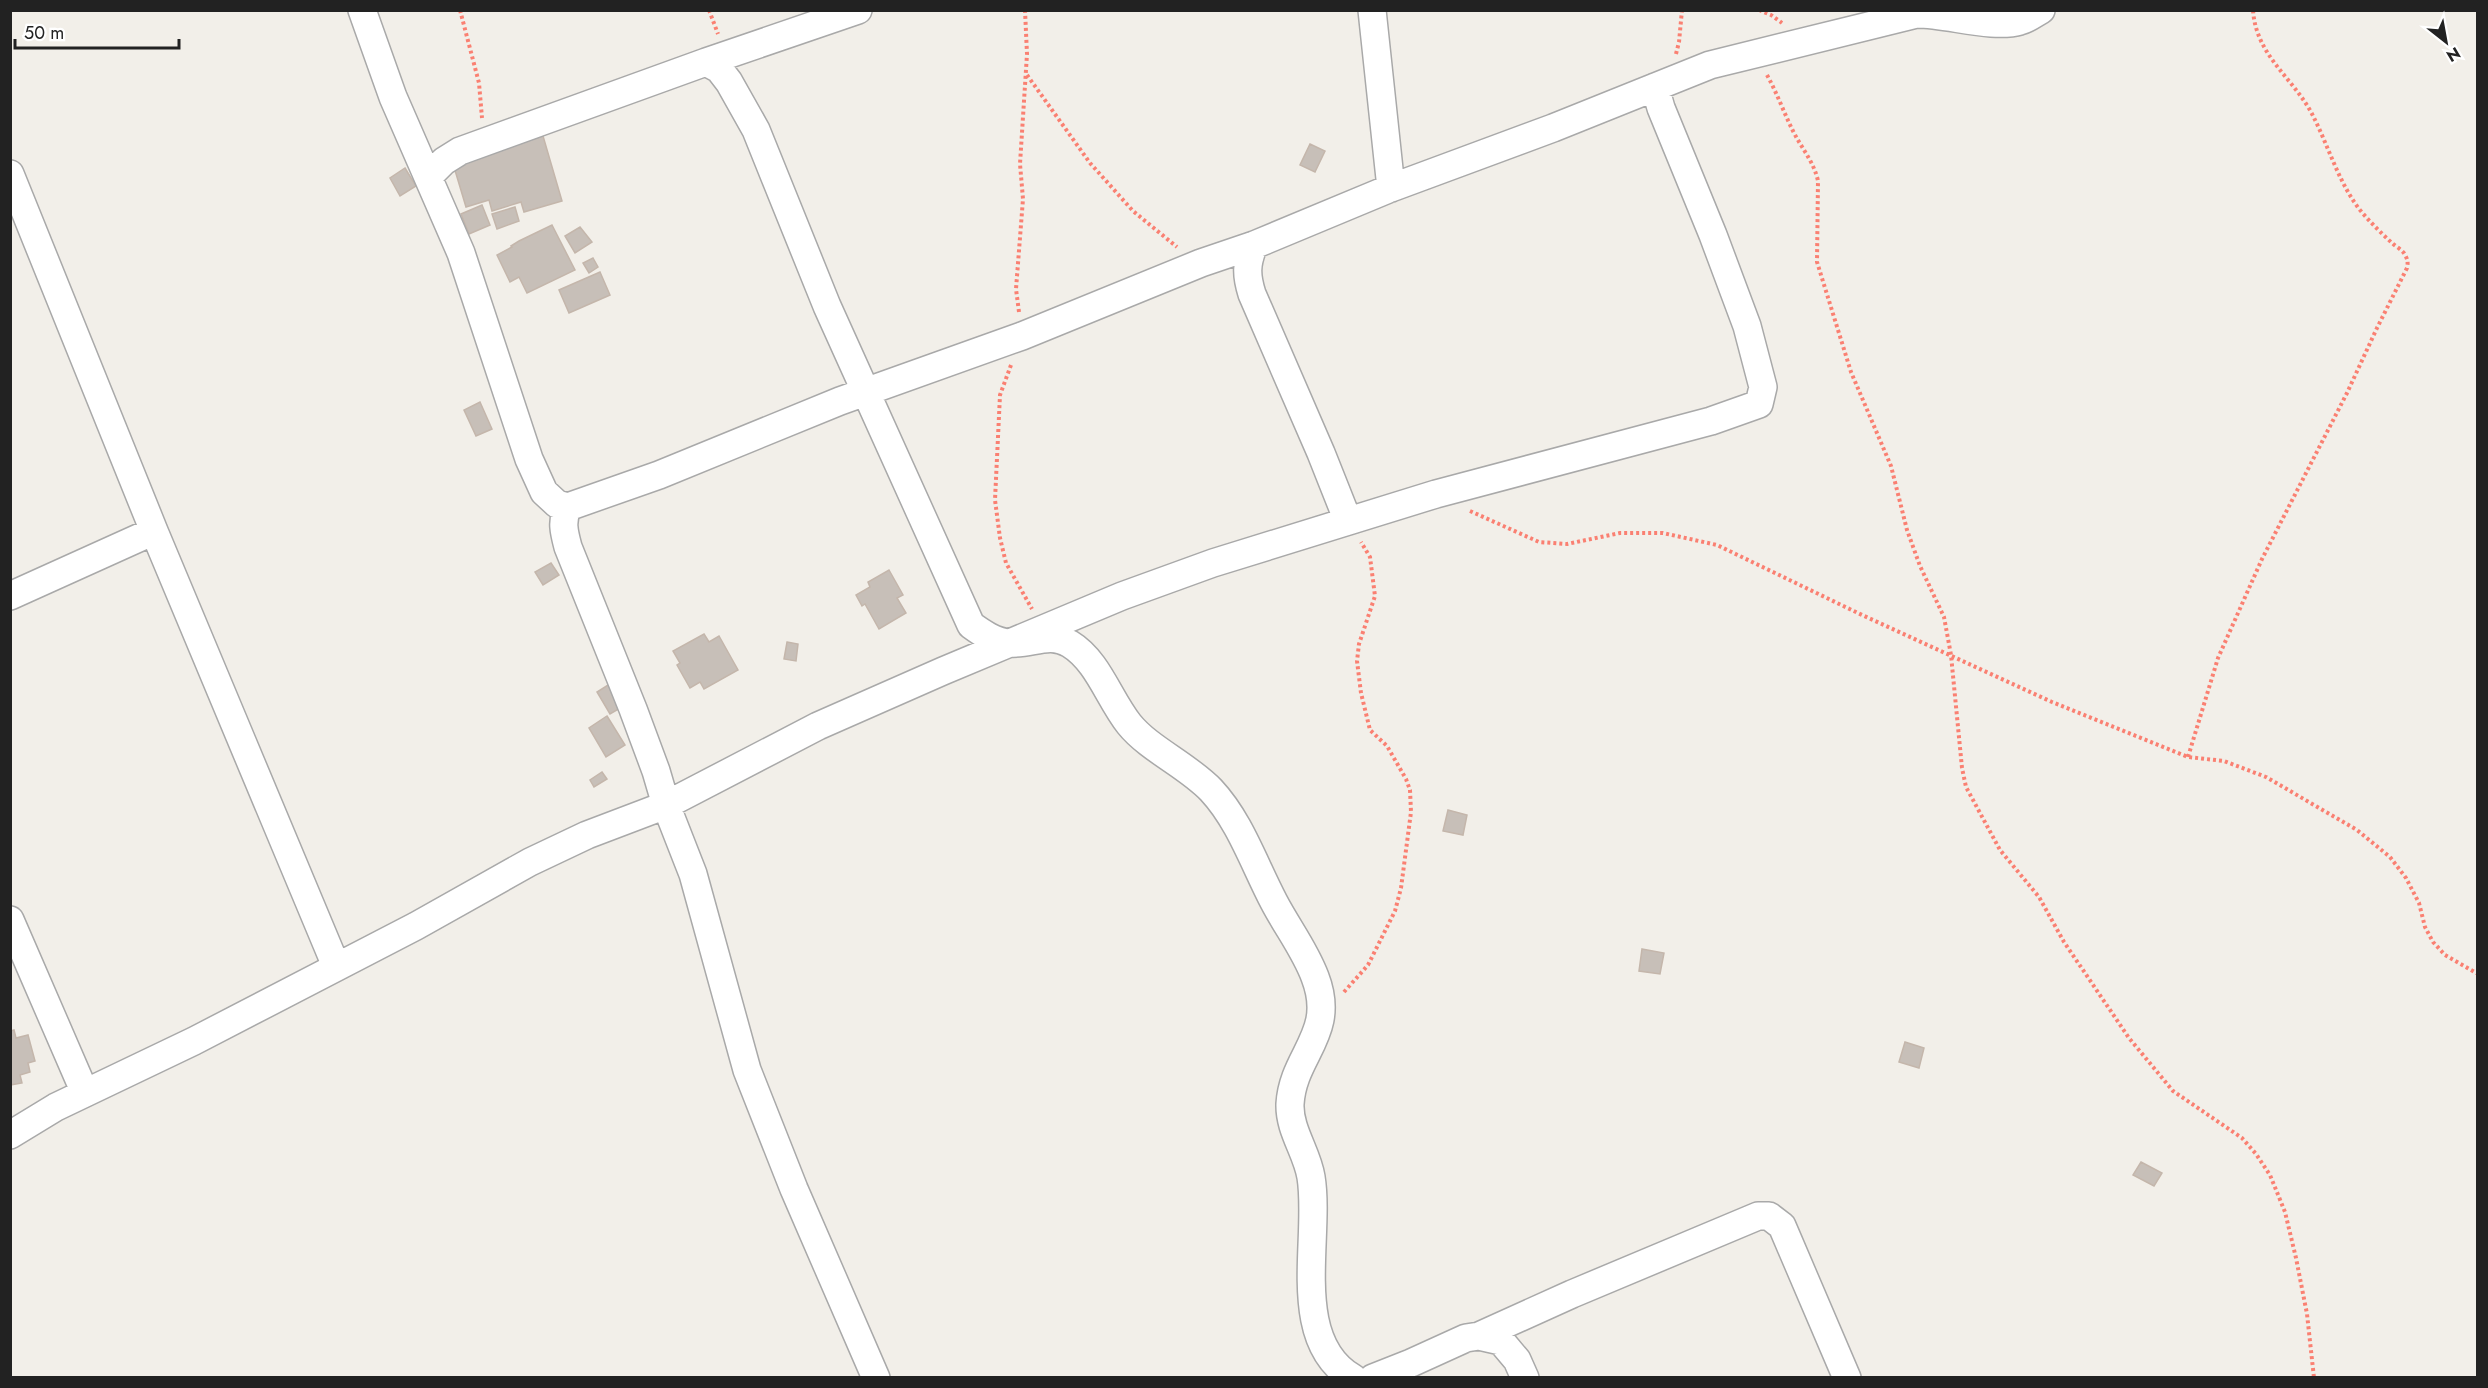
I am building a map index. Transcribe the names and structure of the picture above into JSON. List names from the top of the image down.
{
  "scale_bar": "50 m",
  "north": "bottom right"
}
